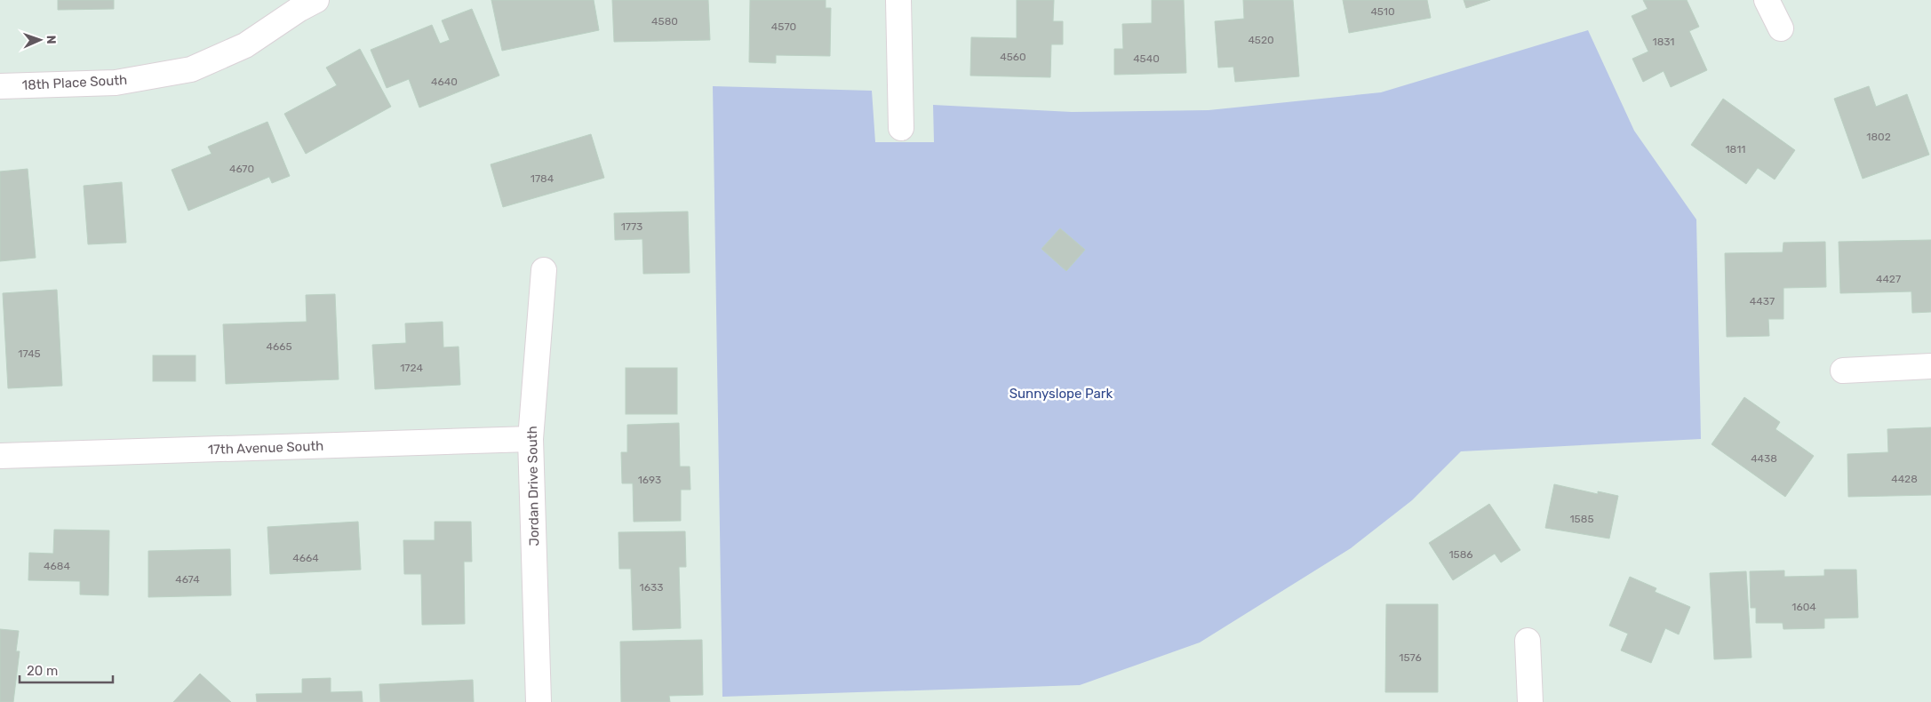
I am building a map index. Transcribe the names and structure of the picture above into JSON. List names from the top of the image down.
{
  "streets": {
    "street": ["18th Place South", "17th Avenue South", "Jordan Drive South"]
  },
  "crossings": [
    ["17th Avenue South", "Jordan Drive South"]
  ],
  "parks": ["Sunnyslope Park"],
  "house_numbers": [
    "4510",
    "4580",
    "4570",
    "4520",
    "1831",
    "4560",
    "4540",
    "4640",
    "1802",
    "1811",
    "4670",
    "1784",
    "1773",
    "4427",
    "4437",
    "4665",
    "1745",
    "1724",
    "4438",
    "4428",
    "1693",
    "1585",
    "1586",
    "4664",
    "4684",
    "4674",
    "1633",
    "1604",
    "1576"
  ],
  "scale_bar": "20 m",
  "north": "right"
}
